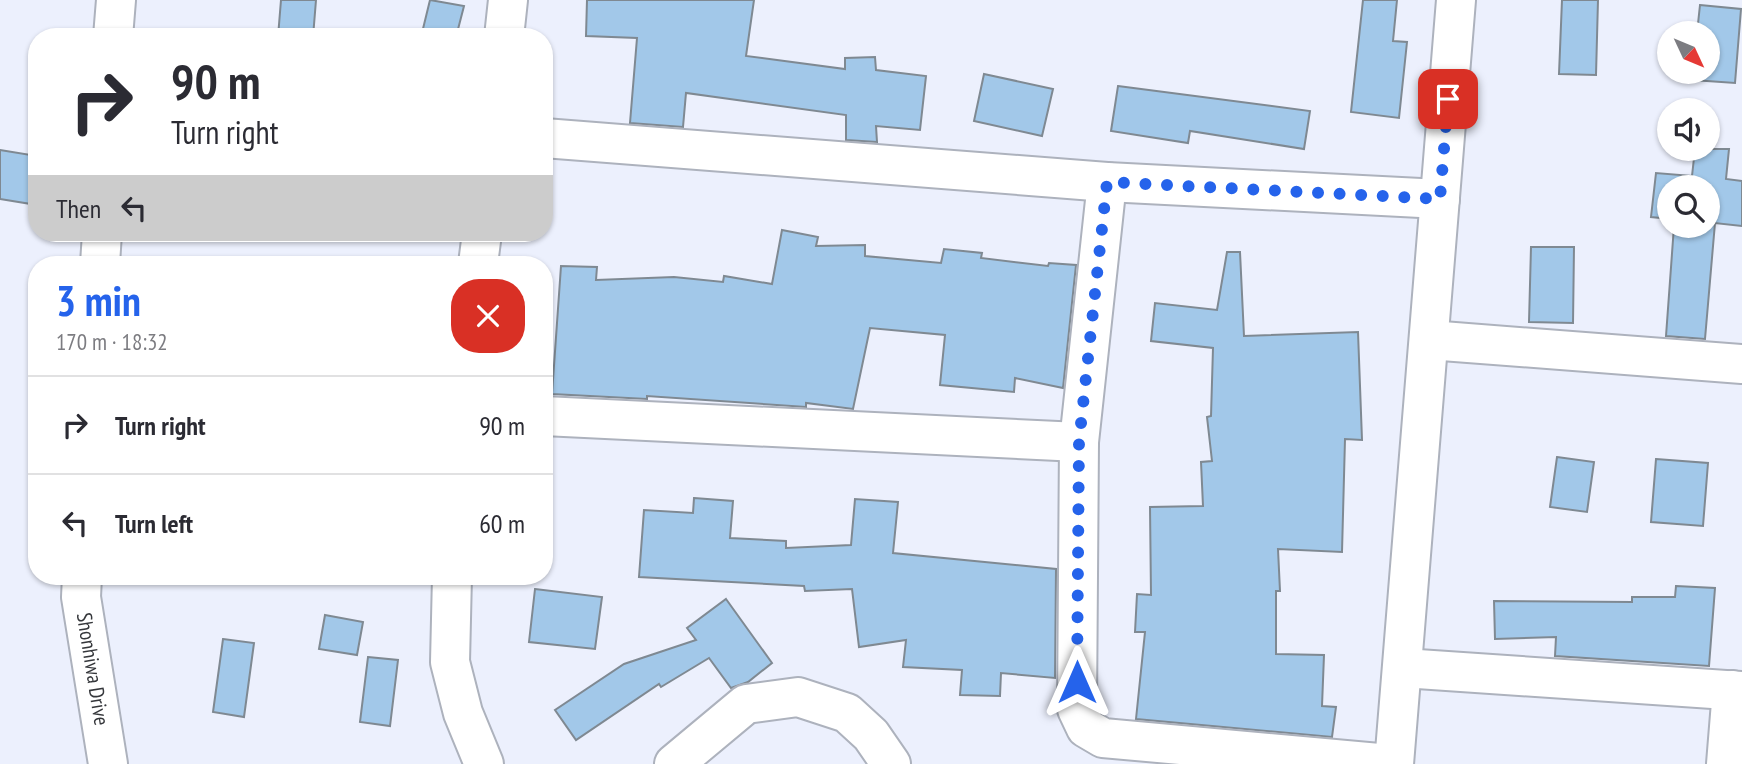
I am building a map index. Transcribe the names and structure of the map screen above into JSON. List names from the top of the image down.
{
  "streets": {
    "street": ["Shonhiwa Drive"]
  },
  "north": "bottom right",
  "page": {
    "turn": ["90 m", "Turn right"],
    "then": "Then",
    "heading": ["3 min", "170 m · 18:32"],
    "list": [
      {
        "name": "Turn right",
        "value": "90 m"
      },
      {
        "name": "Turn left",
        "value": "60 m"
      }
    ]
  }
}
